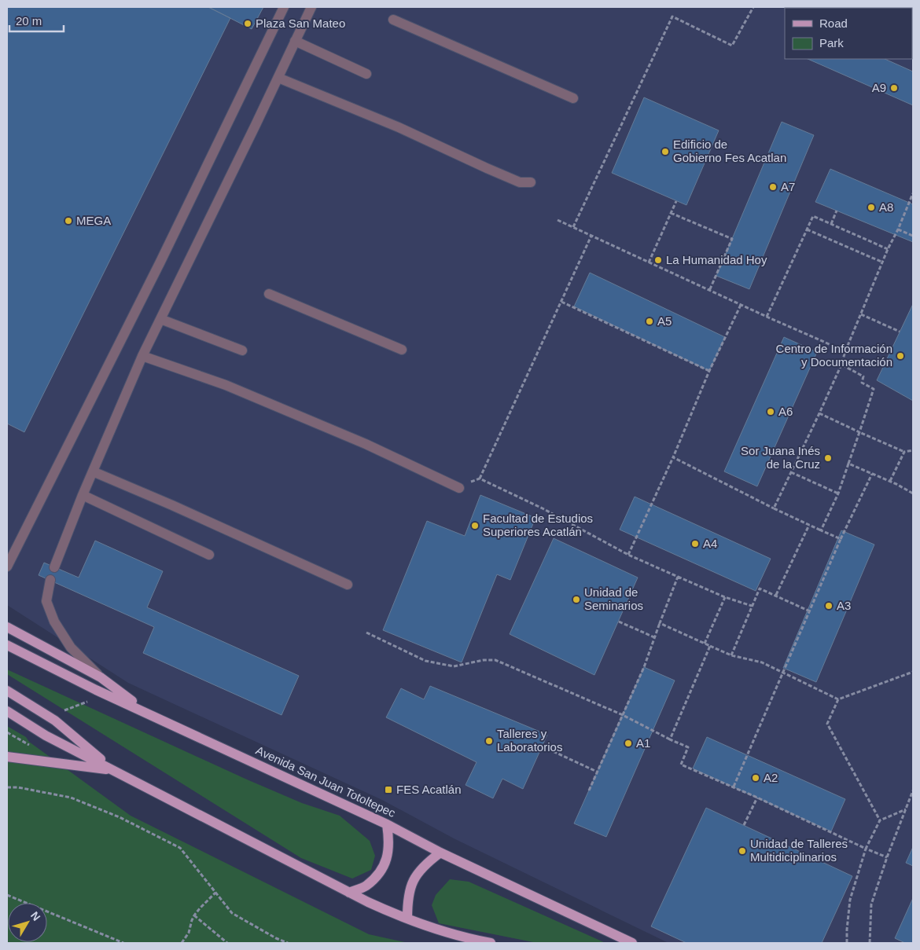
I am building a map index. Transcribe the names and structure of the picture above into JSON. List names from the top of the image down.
{
  "streets": {
    "main road": ["Avenida San Juan Totoltepec"]
  },
  "places": {
    "other": [
      "Plaza San Mateo",
      "A9",
      "Edificio de Gobierno Fes Acatlan",
      "A7",
      "A8",
      "MEGA",
      "La Humanidad Hoy",
      "A5",
      "Centro de Información y Documentación",
      "A6",
      "Sor Juana Inés de la Cruz",
      "Facultad de Estudios Superiores Acatlán",
      "A4",
      "Unidad de Seminarios",
      "A3",
      "Talleres y Laboratorios",
      "A1",
      "A2",
      "Unidad de Talleres Multidiciplinarios"
    ],
    "transit": ["FES Acatlán"]
  },
  "legend": ["Road", "Park"],
  "scale_bar": "20 m",
  "north": "top right"
}
